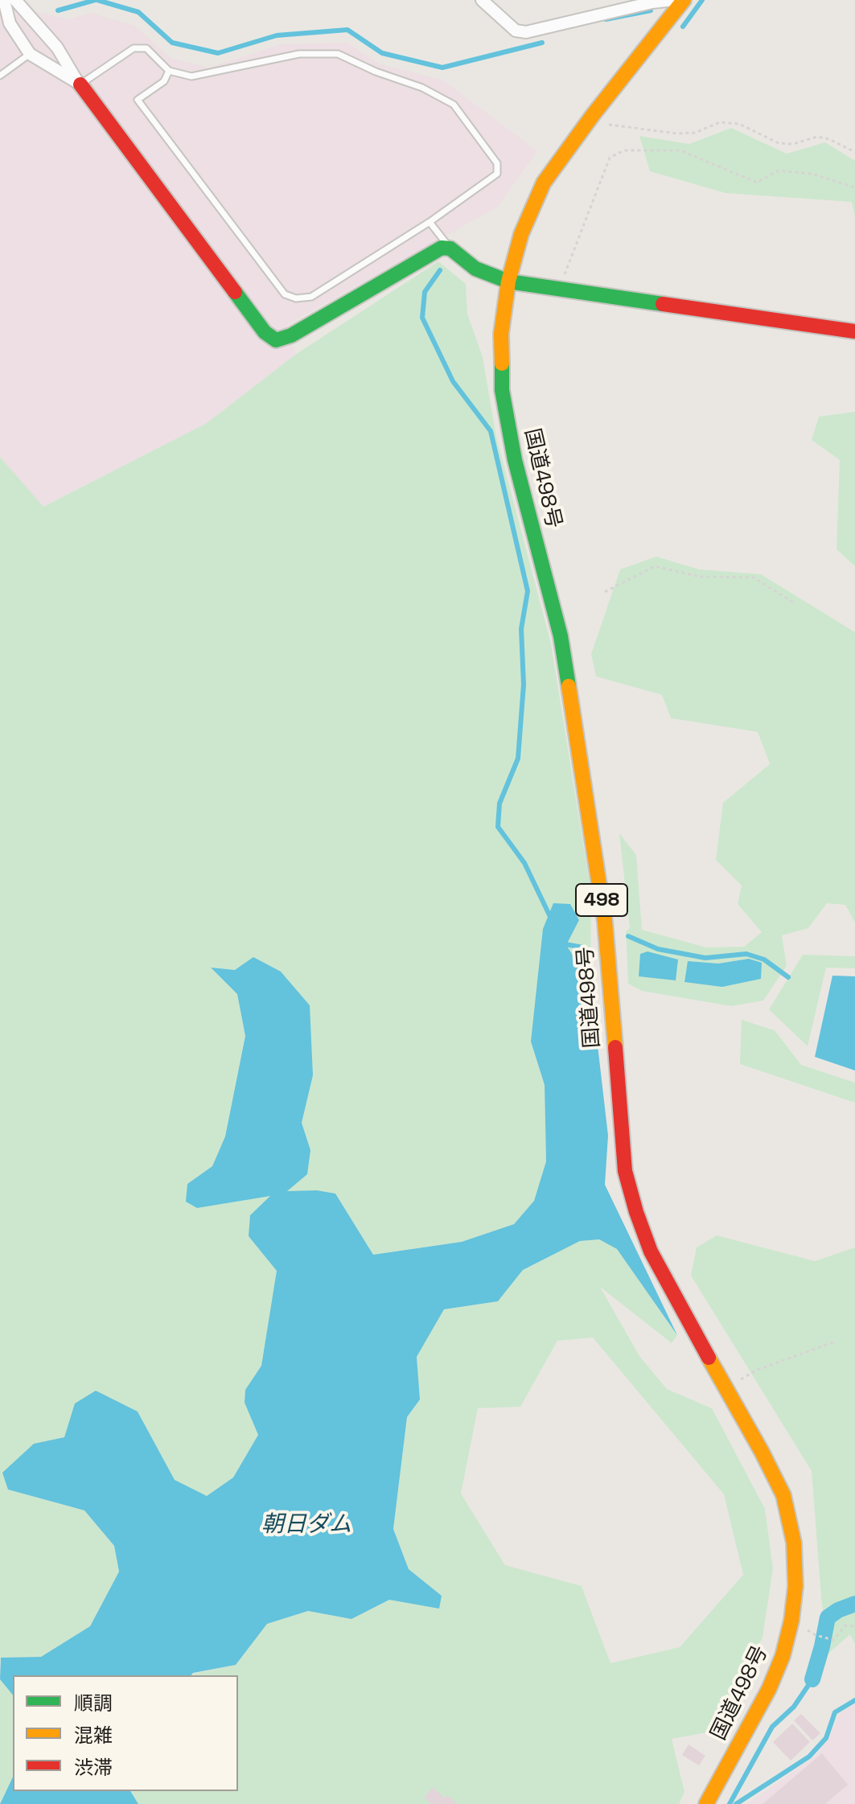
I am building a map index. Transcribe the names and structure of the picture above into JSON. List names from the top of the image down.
{
  "streets": {
    "main road": ["国道498号", "498"]
  },
  "water": ["朝日ダム"],
  "legend": ["順調", "混雑", "渋滞"]
}
